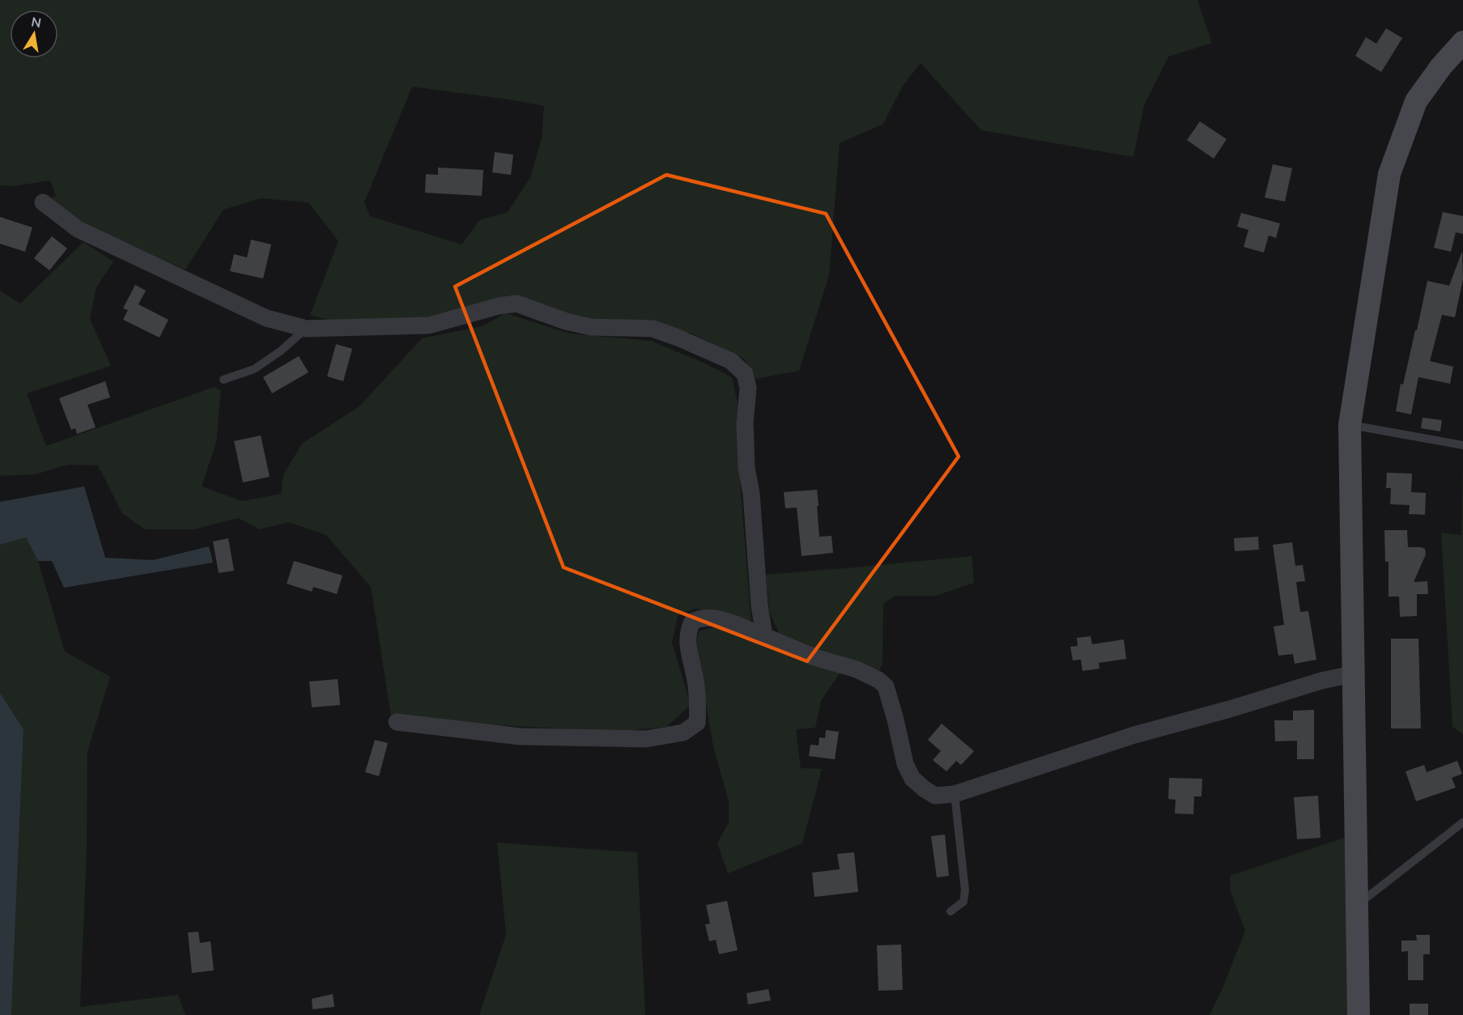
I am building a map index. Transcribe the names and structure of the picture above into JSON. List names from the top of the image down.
{
  "north": "top"
}
